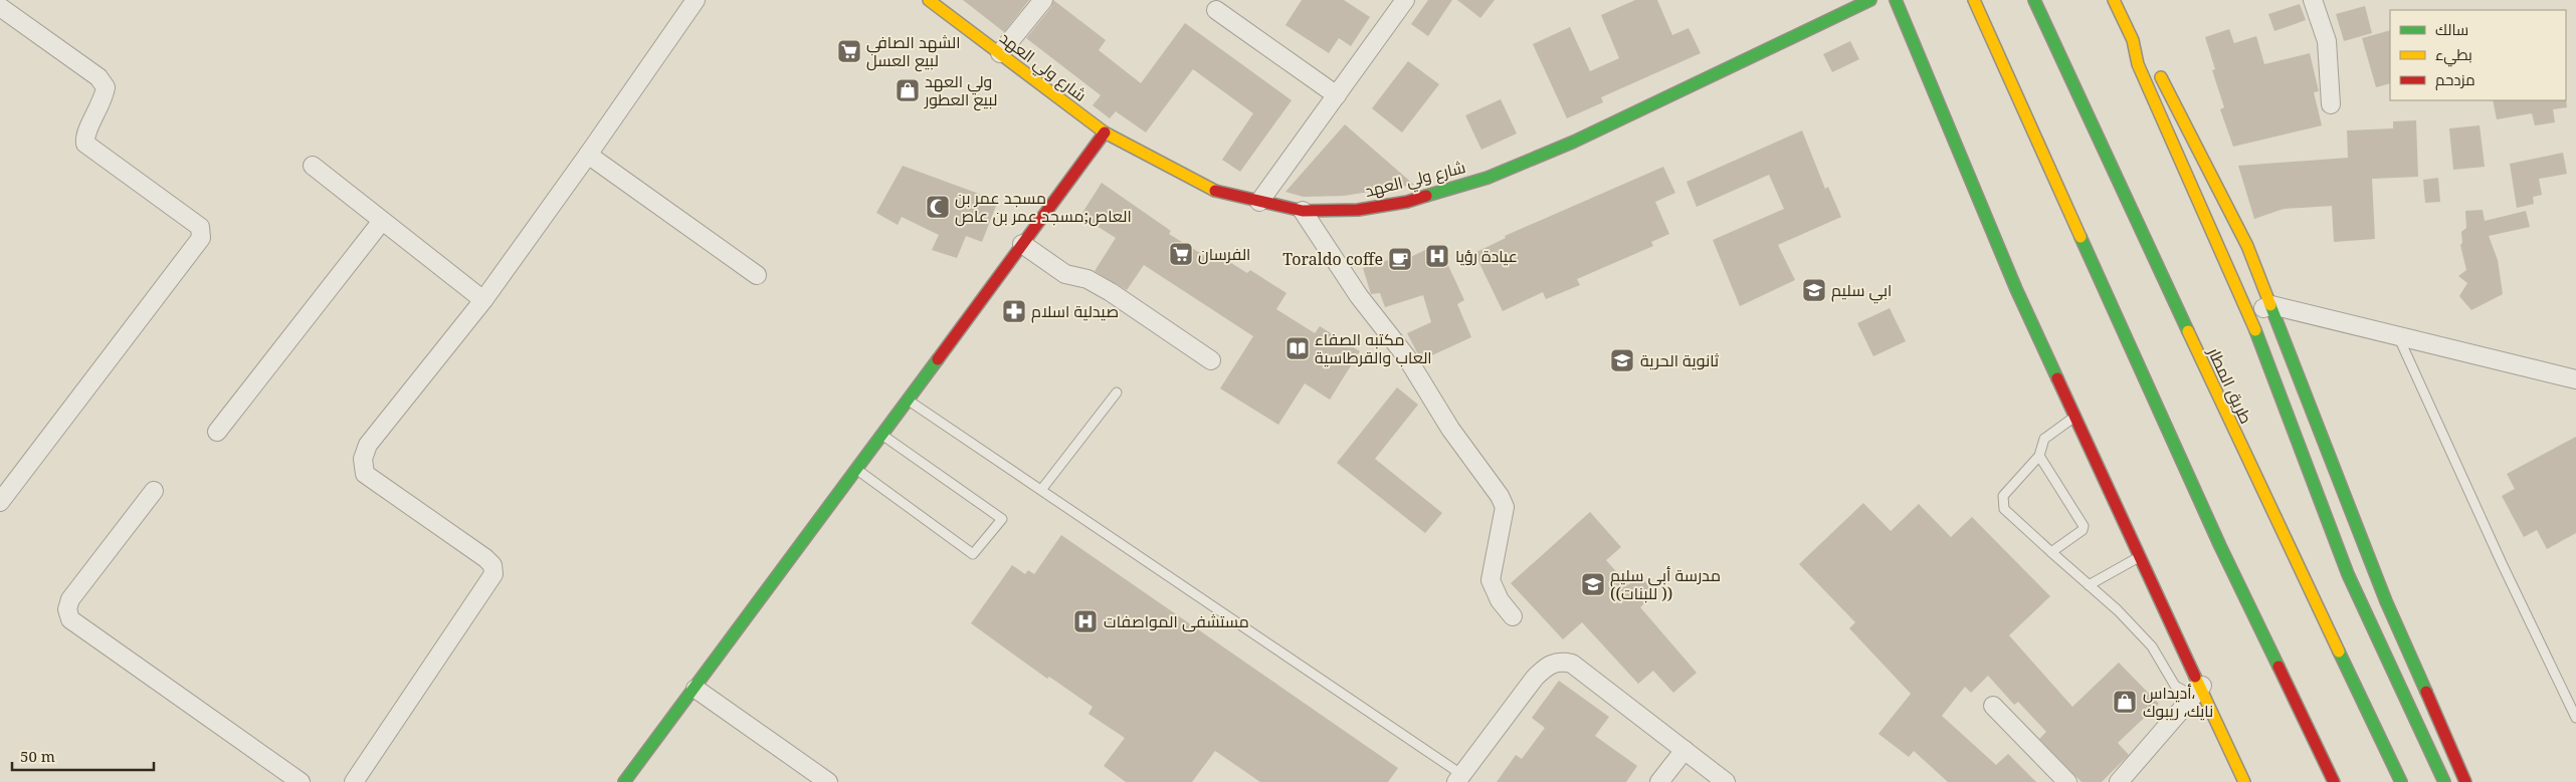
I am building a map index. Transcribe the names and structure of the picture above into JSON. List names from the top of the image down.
{
  "streets": {
    "main road": ["شارع ولي العهد", "طريق المطار"]
  },
  "places": {
    "supermarket": ["الشهد الصافي لبيع العسل", "الفرسان"],
    "shop": ["ولي العهد لبيع العطور", "أديداس، نايك، ريبوك"],
    "mosque": ["مسجد عمر بن العاص;مسجد عمر بن عاص"],
    "hospital": ["عيادة رؤيا", "مستشفى المواصفات"],
    "cafe": ["Toraldo coffe"],
    "school or university": ["ابي سليم", "ثانوية الحرية", "مدرسة أبي سليم ((للبنات ))"],
    "pharmacy": ["صيدلية اسلام"],
    "library": ["مكتبه الصفاء العاب والقرطاسية"]
  },
  "legend": ["سالك", "بطيء", "مزدحم"],
  "scale_bar": "50 m"
}
